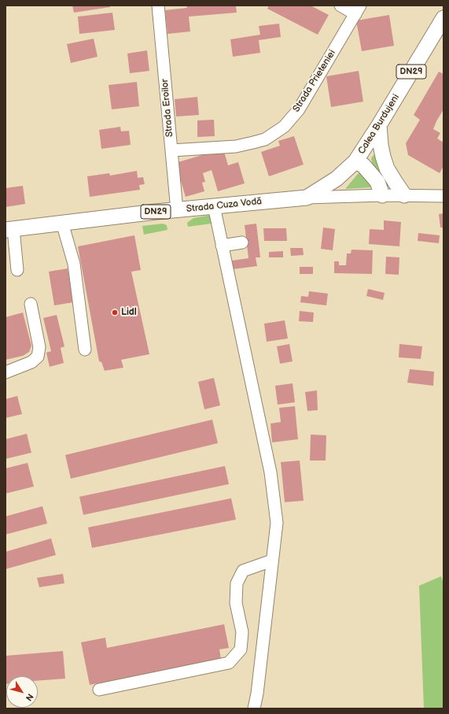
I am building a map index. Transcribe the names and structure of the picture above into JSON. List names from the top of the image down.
{
  "streets": {
    "main road": ["DN29", "Calea Burdujeni", "Strada Cuza Vodă"],
    "street": ["Strada Prieteniei", "Strada Eroilor"]
  },
  "crossings": [
    ["Strada Prieteniei", "Strada Eroilor"],
    ["Strada Eroilor", "Strada Cuza Vodă"],
    ["Calea Burdujeni", "Strada Cuza Vodă"]
  ],
  "places": ["Lidl"],
  "north": "bottom right"
}
